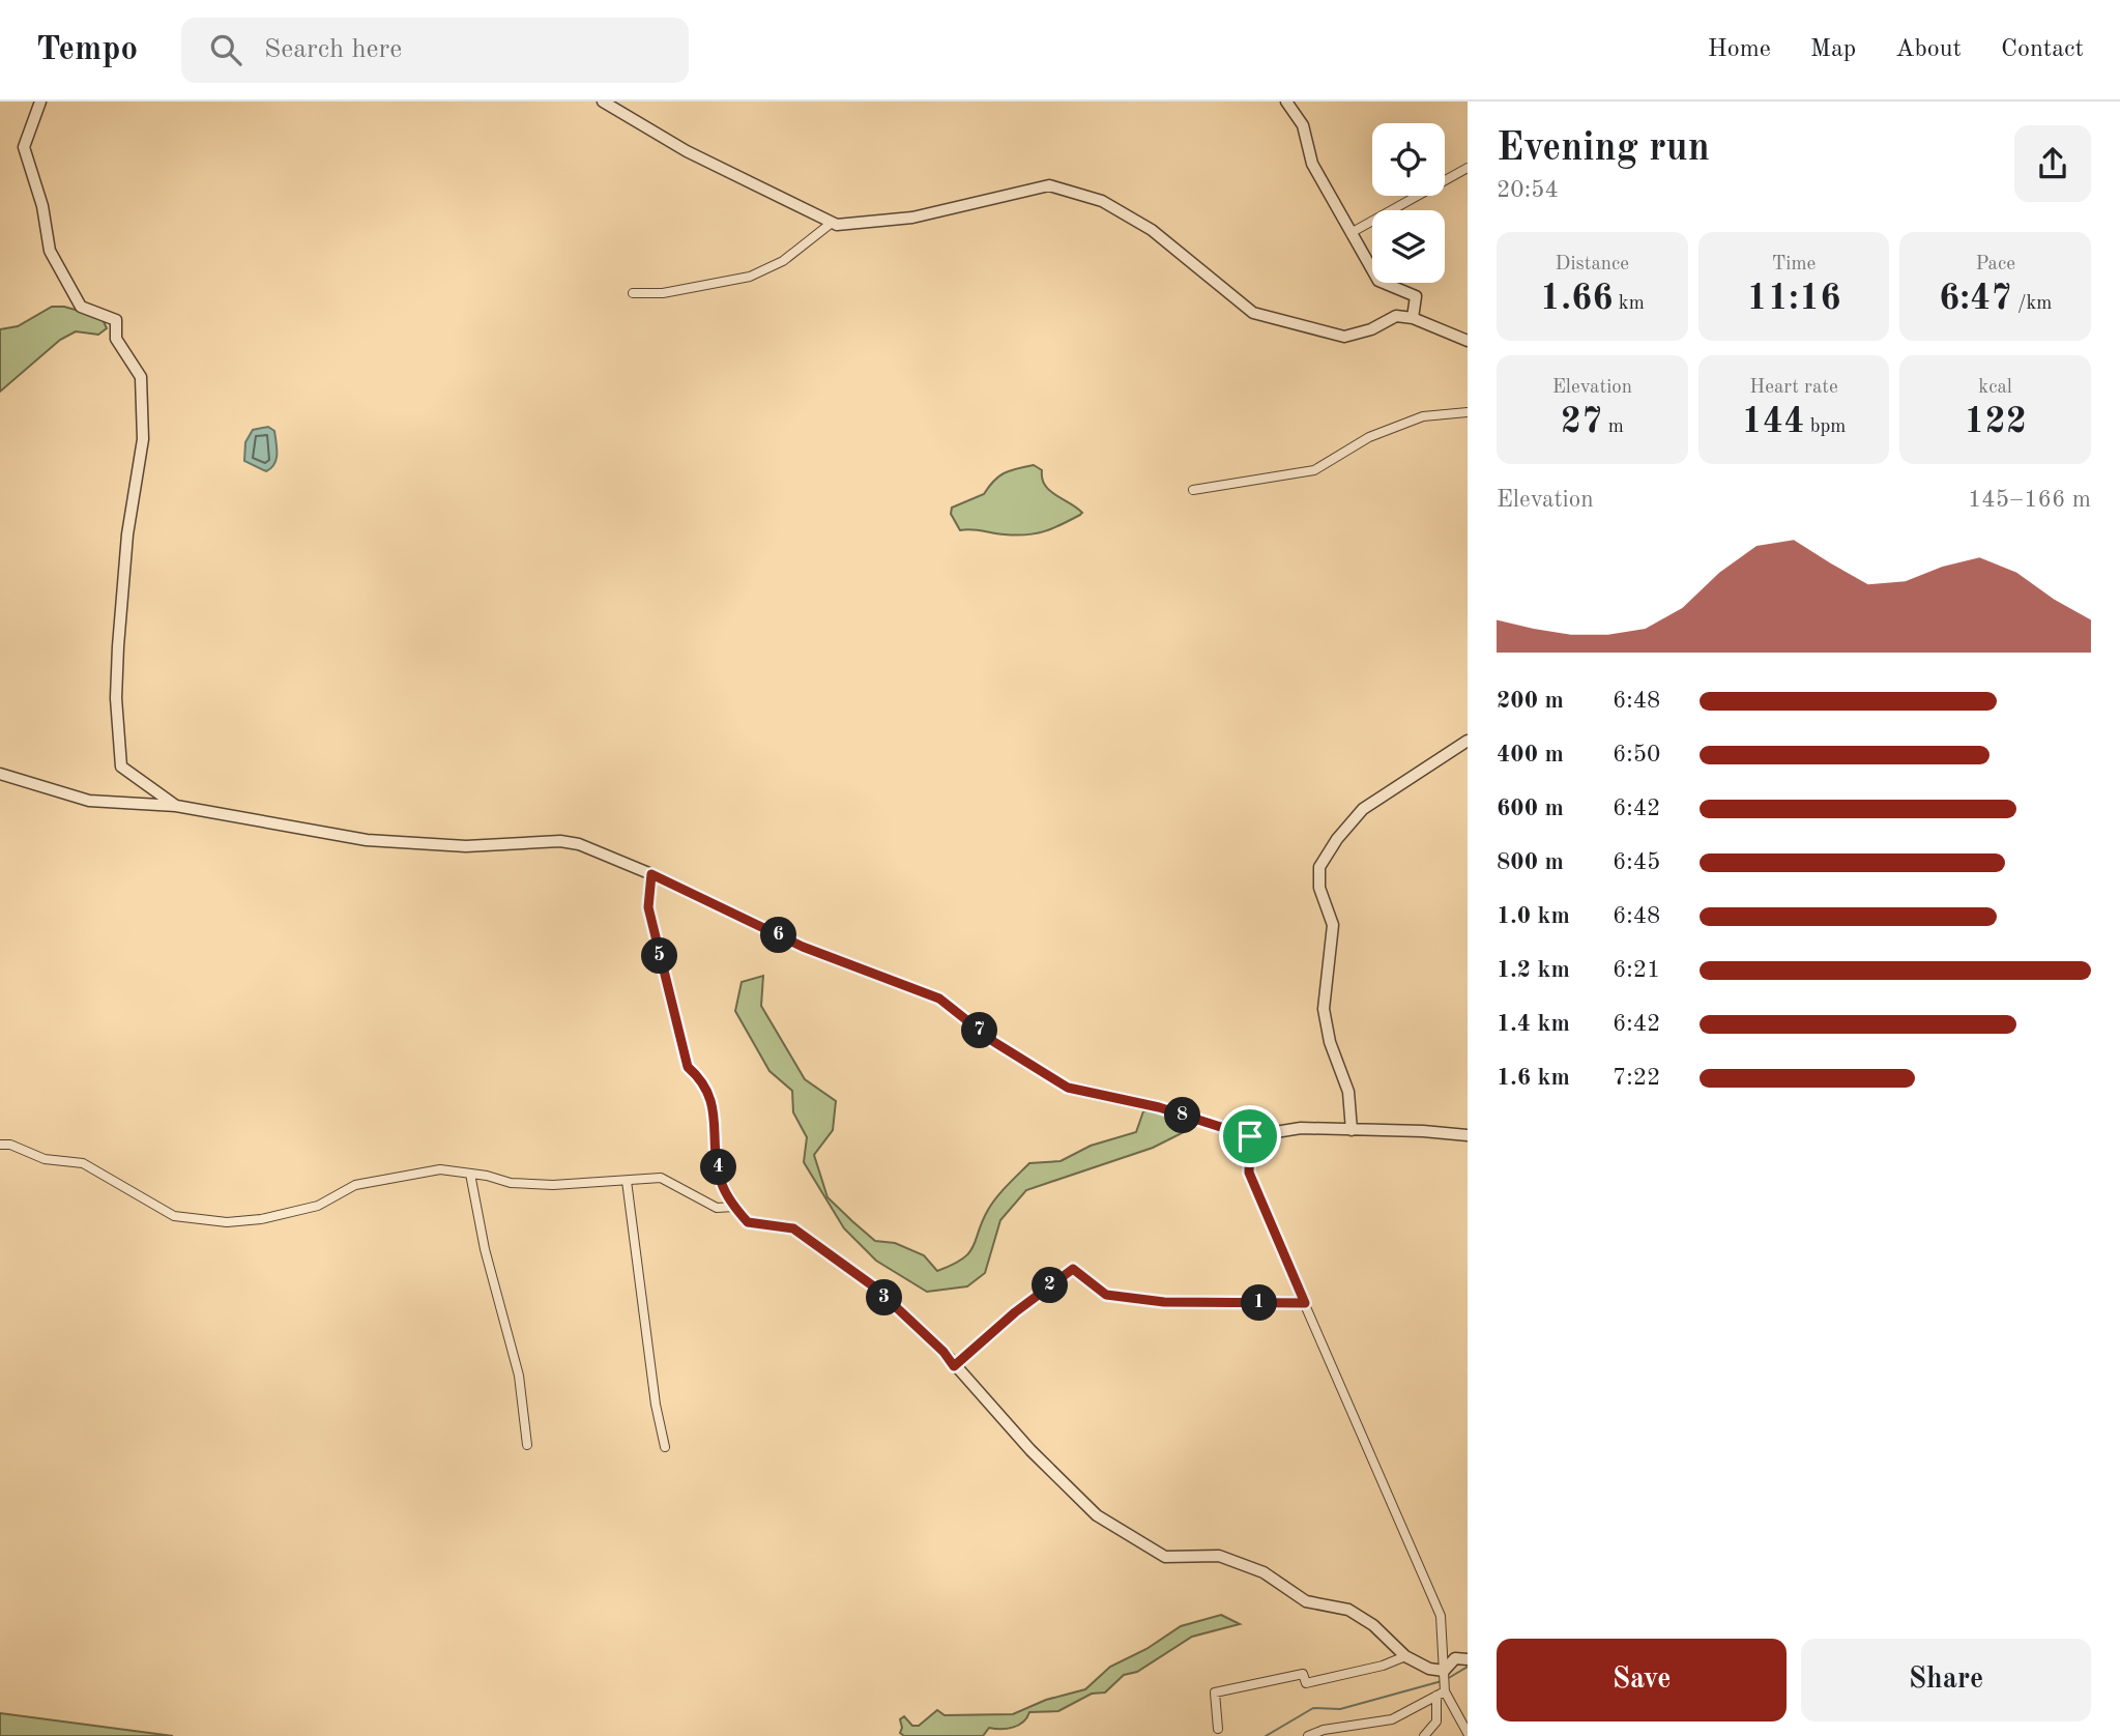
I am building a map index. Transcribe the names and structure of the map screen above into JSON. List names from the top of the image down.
{
  "page": {
    "header": "Tempo",
    "search": "Search here",
    "nav": [
      "Home",
      "Map",
      "About",
      "Contact"
    ],
    "heading": ["Evening run", "20:54"],
    "stats": [
      ["Distance", "1.66 km"],
      ["Time", "11:16"],
      ["Pace", "6:47 /km"],
      ["Elevation", "27 m"],
      ["Heart rate", "144 bpm"],
      ["kcal", "122"]
    ],
    "chart": ["Elevation", "145–166 m"],
    "list": [
      {
        "name": "200 m",
        "note": "6:48"
      },
      {
        "name": "400 m",
        "note": "6:50"
      },
      {
        "name": "600 m",
        "note": "6:42"
      },
      {
        "name": "800 m",
        "note": "6:45"
      },
      {
        "name": "1.0 km",
        "note": "6:48"
      },
      {
        "name": "1.2 km",
        "note": "6:21"
      },
      {
        "name": "1.4 km",
        "note": "6:42"
      },
      {
        "name": "1.6 km",
        "note": "7:22"
      }
    ],
    "pins": [
      "6",
      "5",
      "7",
      "8",
      "4",
      "2",
      "3",
      "1"
    ],
    "buttons": ["Save", "Share"]
  }
}
